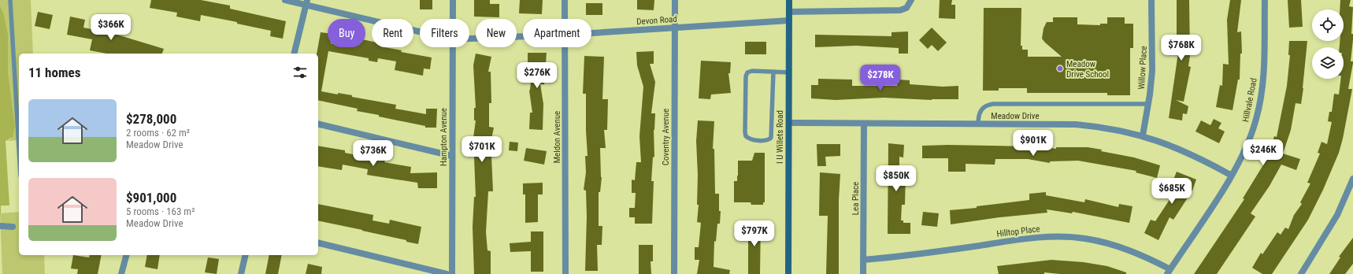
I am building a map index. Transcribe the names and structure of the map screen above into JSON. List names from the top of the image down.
{
  "streets": {
    "main road": ["I U Willets Road"],
    "street": [
      "Devon Road",
      "Willow Place",
      "Hillvale Road",
      "Meadow Drive",
      "Hampton Avenue",
      "Meldon Avenue",
      "Coventry Avenue",
      "Lea Place",
      "Hilltop Place"
    ]
  },
  "crossings": [
    ["Devon Road", "Coventry Avenue"],
    ["Devon Road", "I U Willets Road"],
    ["Willow Place", "Meadow Drive"],
    ["Hillvale Road", "Meadow Drive"],
    ["Hillvale Road", "Hilltop Place"],
    ["Meadow Drive", "I U Willets Road"],
    ["Meadow Drive", "Lea Place"],
    ["Lea Place", "Hilltop Place"]
  ],
  "places": ["Meadow Drive School"],
  "page": {
    "price": [
      "$366K",
      "$768K",
      "$276K",
      "$278K",
      "$901K",
      "$701K",
      "$246K",
      "$736K",
      "$850K",
      "$685K",
      "$797K"
    ],
    "chip": [
      "Buy",
      "Rent",
      "Filters",
      "New",
      "Apartment"
    ],
    "heading": "11 homes",
    "list": [
      {
        "name": "$278,000",
        "note": "2 rooms · 62 m² · Meadow Drive"
      },
      {
        "name": "$901,000",
        "note": "5 rooms · 163 m² · Meadow Drive"
      }
    ]
  }
}
